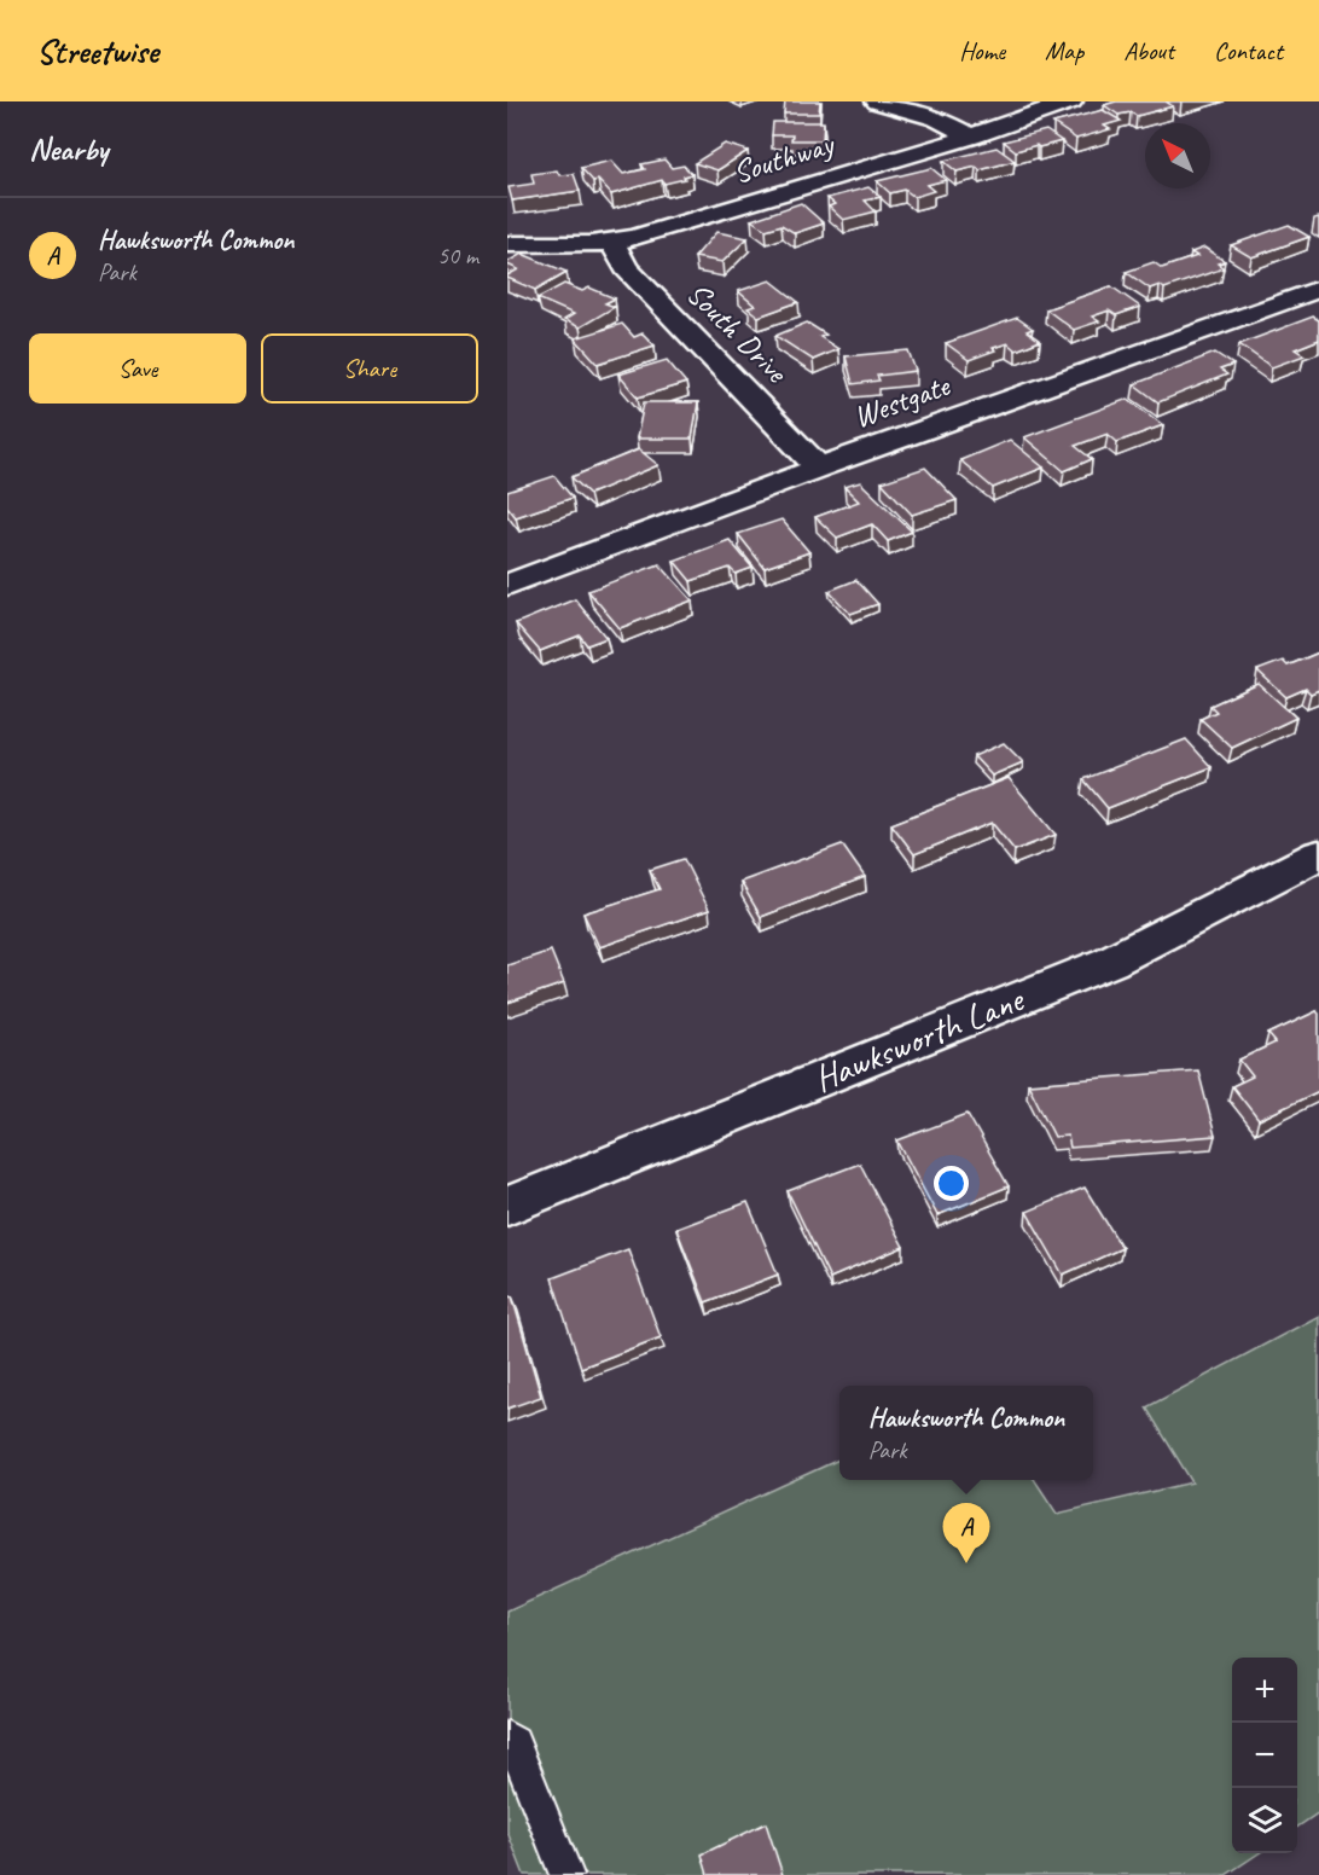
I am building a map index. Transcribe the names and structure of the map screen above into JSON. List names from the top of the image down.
{
  "streets": {
    "street": [
      "Southway",
      "South Drive",
      "Westgate",
      "Hawksworth Lane"
    ]
  },
  "crossings": [
    ["Southway", "South Drive"],
    ["South Drive", "Westgate"]
  ],
  "north": "top left",
  "page": {
    "header": "Streetwise",
    "nav": [
      "Home",
      "Map",
      "About",
      "Contact"
    ],
    "heading": "Nearby",
    "list": [
      {
        "mark": "A",
        "name": "Hawksworth Common",
        "note": "Park",
        "value": "50 m"
      }
    ],
    "buttons": ["Save", "Share"],
    "popup": ["Hawksworth Common", "Park"],
    "pins": "A",
    "map_buttons": ["+", "−"]
  }
}
